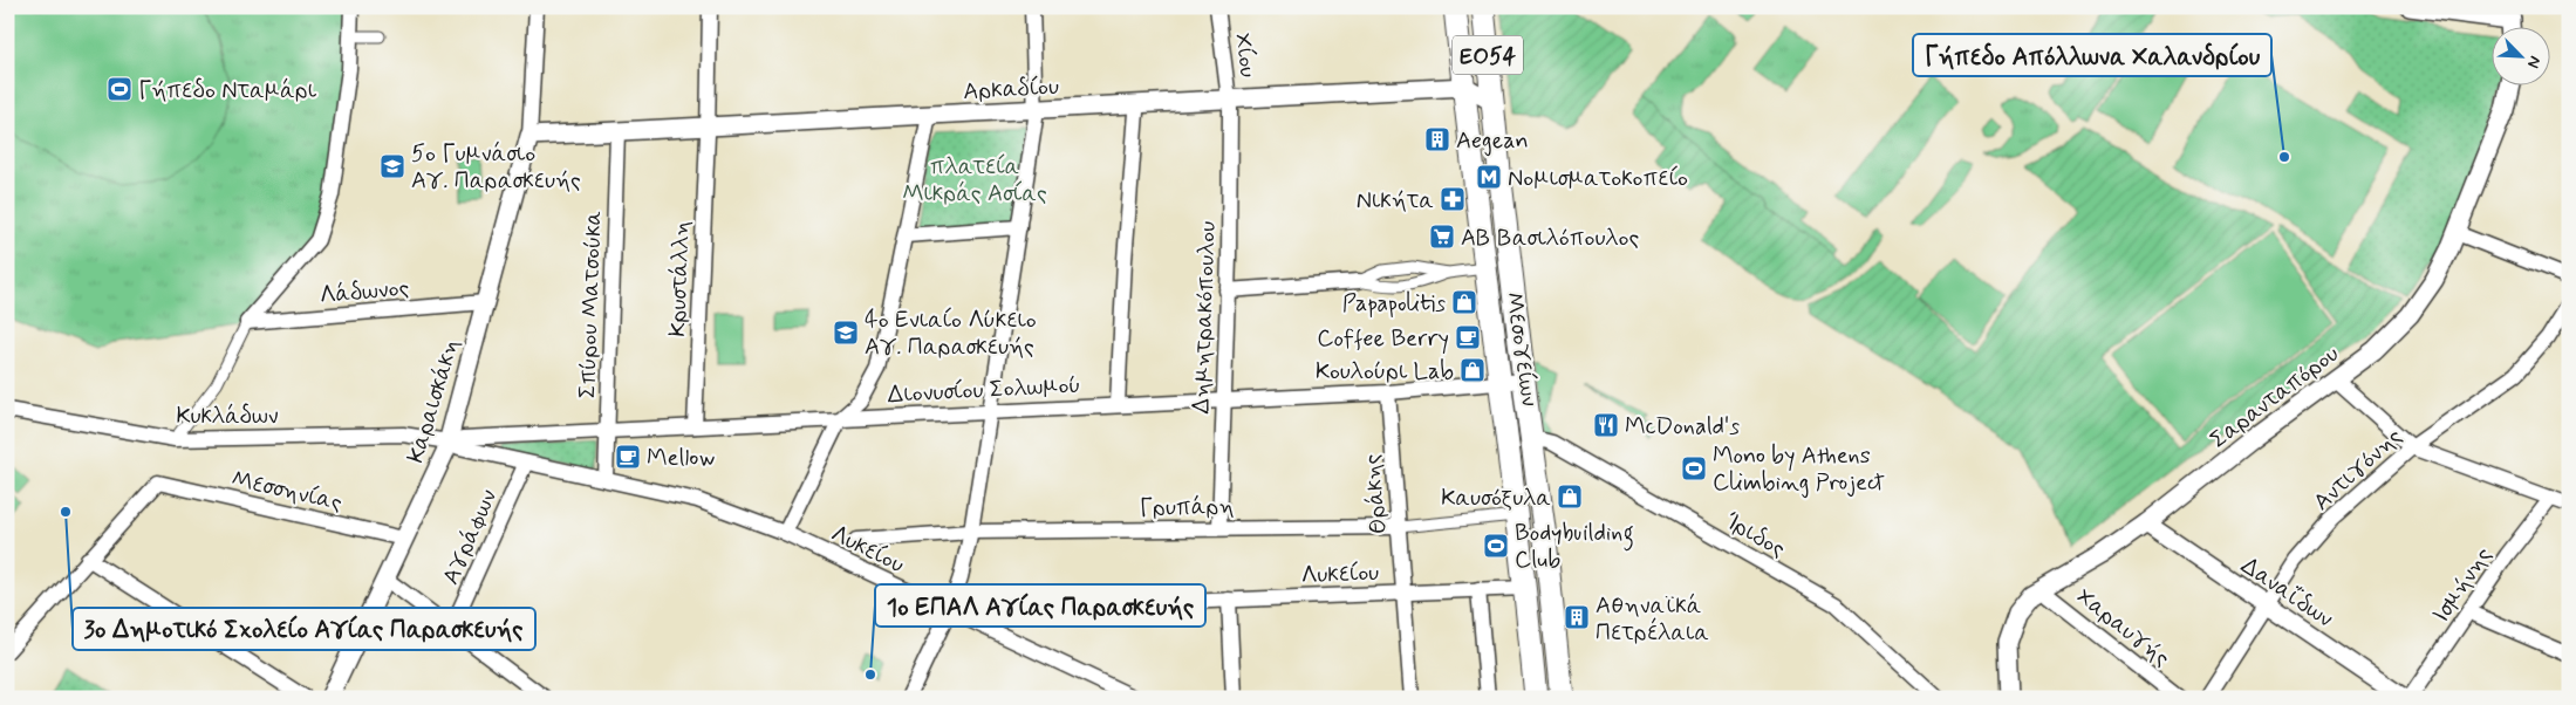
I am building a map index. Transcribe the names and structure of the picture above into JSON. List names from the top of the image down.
{
  "streets": {
    "main road": ["ΕΟ54", "Μεσογείων"],
    "street": [
      "Χίου",
      "Αρκαδίου",
      "Κρυστάλλη",
      "Λάδωνος",
      "Σπύρου Ματσούκα",
      "Δημητρακόπουλου",
      "Διονυσίου Σολωμού",
      "Σαρανταπόρου",
      "Καραισκάκη",
      "Κυκλάδων",
      "Αντιγόνης",
      "Μεσσηνίας",
      "Θράκης",
      "Γρυπάρη",
      "Ίριδος",
      "Αγράφων",
      "Λυκείου",
      "Ισμήνης",
      "Δαναΐδων",
      "Χαραυγής"
    ]
  },
  "crossings": [
    ["Χίου", "Αρκαδίου"],
    ["Χίου", "Δημητρακόπουλου"],
    ["Αρκαδίου", "Κρυστάλλη"],
    ["Αρκαδίου", "Σπύρου Ματσούκα"],
    ["Αρκαδίου", "Δημητρακόπουλου"],
    ["Αρκαδίου", "Μεσογείων"],
    ["Αρκαδίου", "Καραισκάκη"],
    ["Κρυστάλλη", "Διονυσίου Σολωμού"],
    ["Λάδωνος", "Καραισκάκη"],
    ["Σπύρου Ματσούκα", "Διονυσίου Σολωμού"],
    ["Σπύρου Ματσούκα", "Λυκείου"],
    ["Δημητρακόπουλου", "Διονυσίου Σολωμού"],
    ["Δημητρακόπουλου", "Γρυπάρη"],
    ["Μεσογείων", "Διονυσίου Σολωμού"],
    ["Μεσογείων", "Γρυπάρη"],
    ["Μεσογείων", "Ίριδος"],
    ["Μεσογείων", "Λυκείου"],
    ["Διονυσίου Σολωμού", "Καραισκάκη"],
    ["Διονυσίου Σολωμού", "Κυκλάδων"],
    ["Διονυσίου Σολωμού", "Θράκης"],
    ["Διονυσίου Σολωμού", "Λυκείου"],
    ["Σαρανταπόρου", "Δαναΐδων"],
    ["Σαρανταπόρου", "Χαραυγής"],
    ["Καραισκάκη", "Κυκλάδων"],
    ["Καραισκάκη", "Μεσσηνίας"],
    ["Καραισκάκη", "Λυκείου"],
    ["Κυκλάδων", "Λυκείου"],
    ["Αντιγόνης", "Δαναΐδων"],
    ["Θράκης", "Γρυπάρη"],
    ["Θράκης", "Λυκείου"],
    ["Αγράφων", "Λυκείου"]
  ],
  "parks": ["πλατεία Μικράς Ασίας"],
  "places": {
    "sports": ["Γήπεδο Νταμάρι", "Mono by Athens Climbing Project", "Bodybuilding Club"],
    "building": ["Aegean", "Αθηναϊκά Πετρέλαια"],
    "other": ["Γήπεδο Απόλλωνα Χαλανδρίου", "3ο Δημοτικό Σχολείο Αγίας Παρασκευής", "1ο ΕΠΑΛ Αγίας Παρασκευής"],
    "school or university": ["5ο Γυμνάσιο Αγ. Παρασκευής", "4ο Ενιαίο Λύκειο Αγ. Παρασκευής"],
    "metro station": ["Νομισματοκοπείο"],
    "pharmacy": ["Νικήτα"],
    "supermarket": ["ΑΒ Βασιλόπουλος"],
    "shop": ["Papapolitis", "Κουλούρι Lab", "Καυσόξυλα"],
    "cafe": ["Coffee Berry", "Mellow"],
    "restaurant": ["McDonald's"]
  },
  "north": "bottom right"
}
